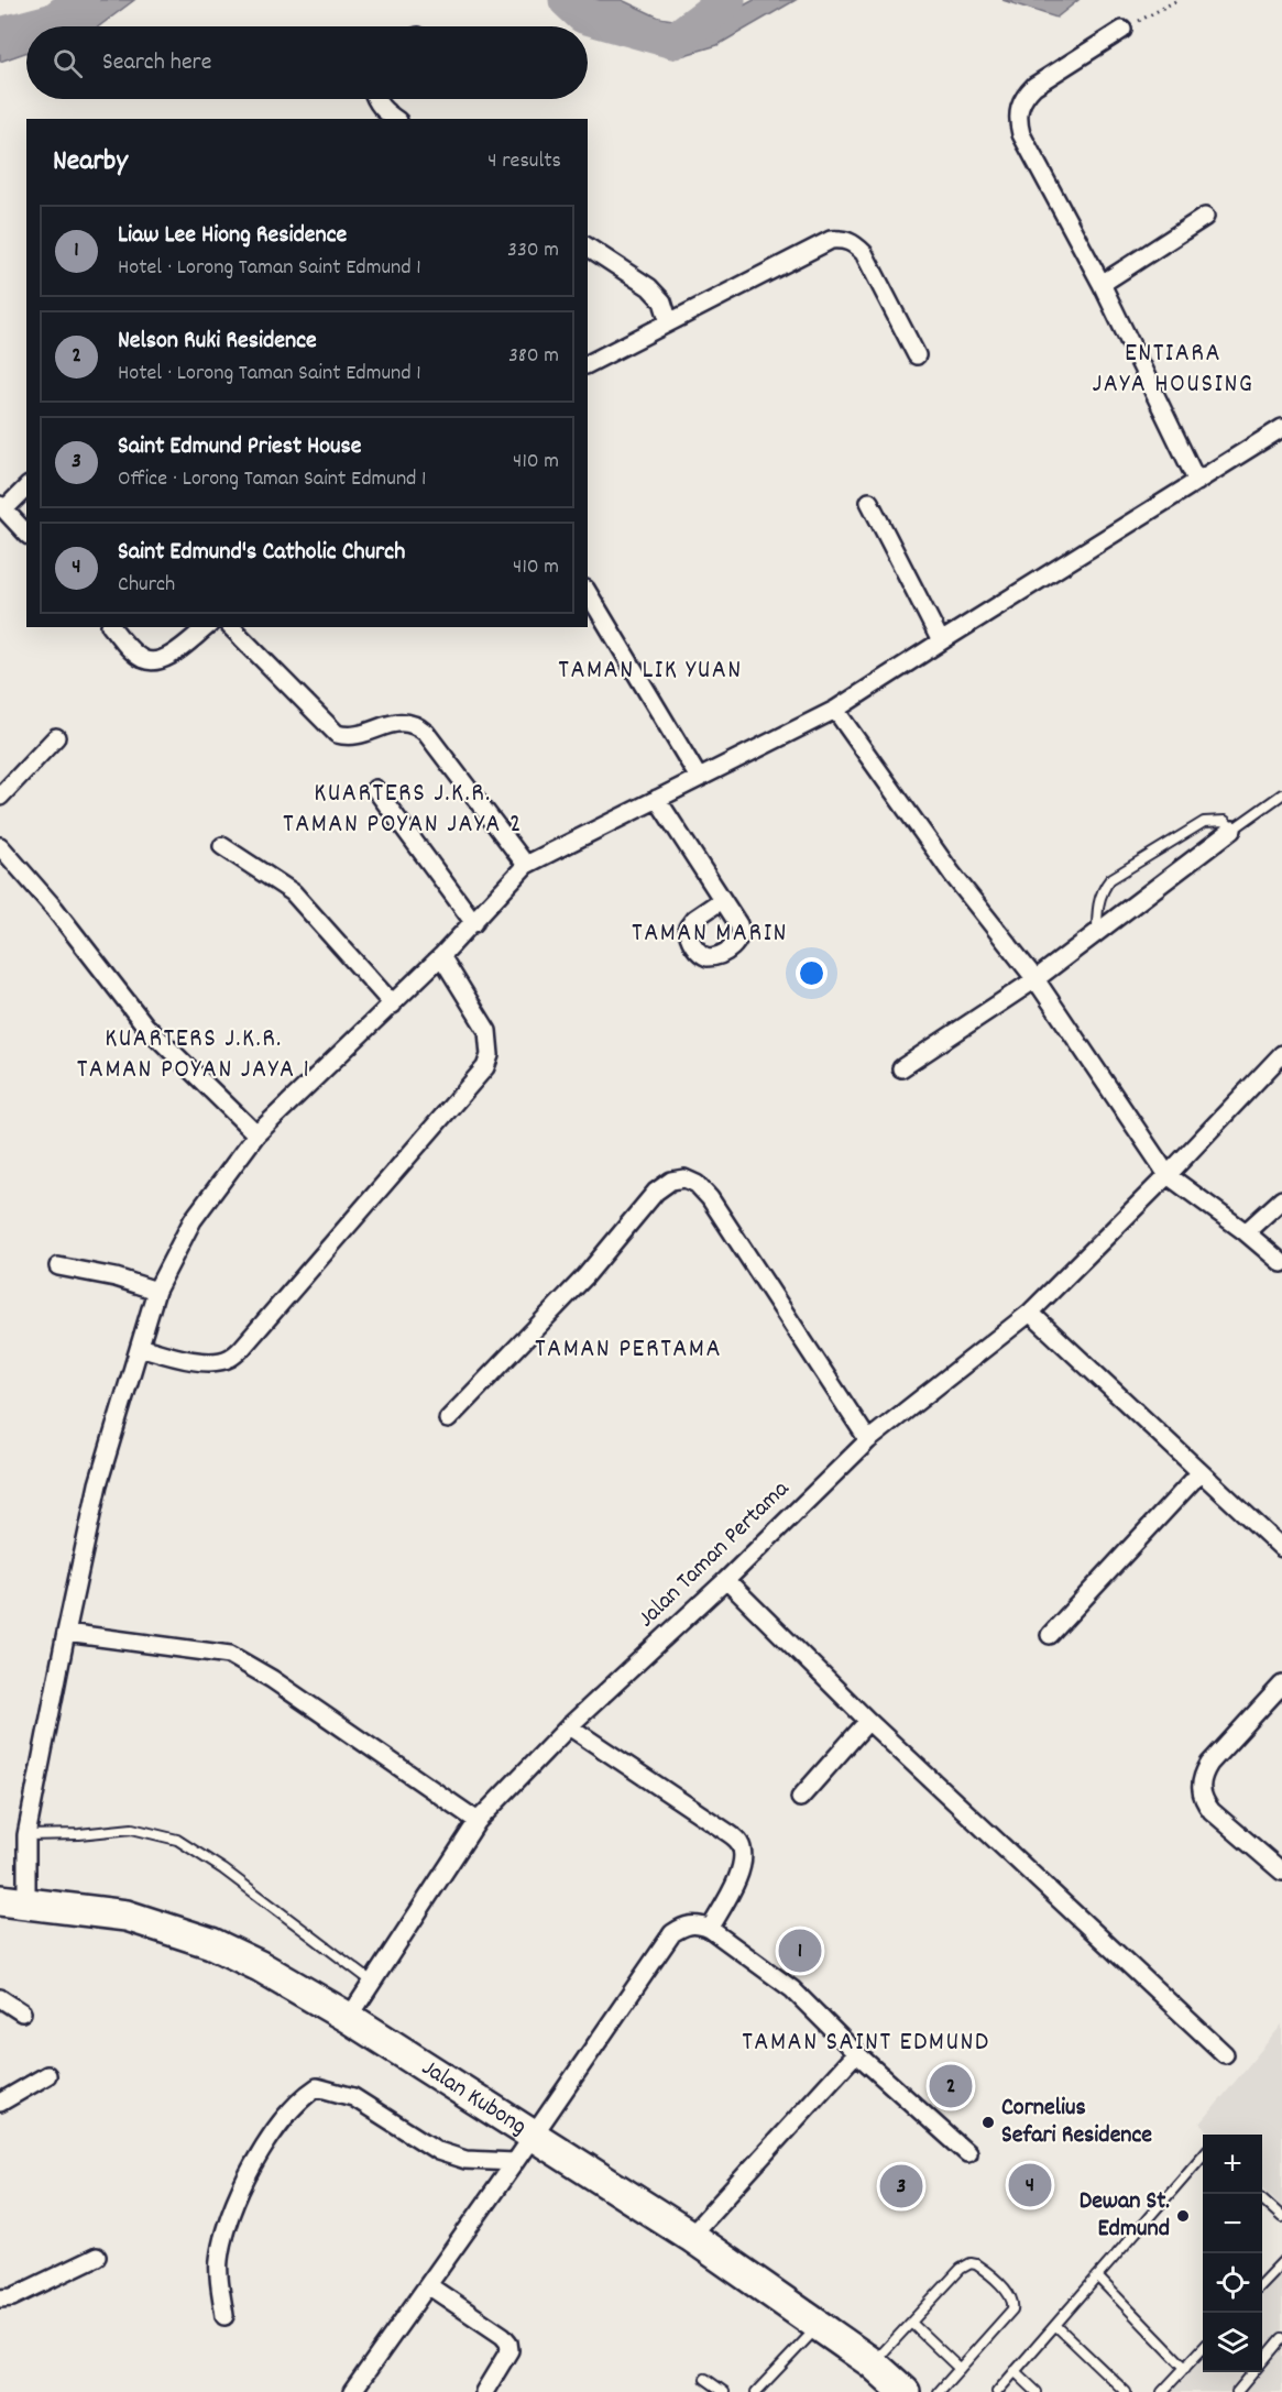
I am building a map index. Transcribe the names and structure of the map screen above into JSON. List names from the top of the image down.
{
  "streets": {
    "highway": ["Jalan Kubong"],
    "street": ["Jalan Taman Pertama"]
  },
  "crossings": [
    ["Jalan Taman Pertama", "Jalan Kubong"]
  ],
  "districts": [
    "ENTIARA JAYA HOUSING",
    "TAMAN LIK YUAN",
    "KUARTERS J.K.R. TAMAN POYAN JAYA 2",
    "TAMAN MARIN",
    "KUARTERS J.K.R. TAMAN POYAN JAYA 1",
    "TAMAN PERTAMA",
    "TAMAN SAINT EDMUND"
  ],
  "places": ["Cornelius Sefari Residence", "Dewan St. Edmund"],
  "page": {
    "search": "Search here",
    "heading": ["Nearby", "4 results"],
    "list": [
      {
        "mark": "1",
        "name": "Liaw Lee Hiong Residence",
        "note": "Hotel · Lorong Taman Saint Edmund 1",
        "value": "330 m"
      },
      {
        "mark": "2",
        "name": "Nelson Ruki Residence",
        "note": "Hotel · Lorong Taman Saint Edmund 1",
        "value": "380 m"
      },
      {
        "mark": "3",
        "name": "Saint Edmund Priest House",
        "note": "Office · Lorong Taman Saint Edmund 1",
        "value": "410 m"
      },
      {
        "mark": "4",
        "name": "Saint Edmund's Catholic Church",
        "note": "Church",
        "value": "410 m"
      }
    ],
    "pins": [
      "1",
      "2",
      "4",
      "3"
    ],
    "map_buttons": ["+", "−"]
  }
}
